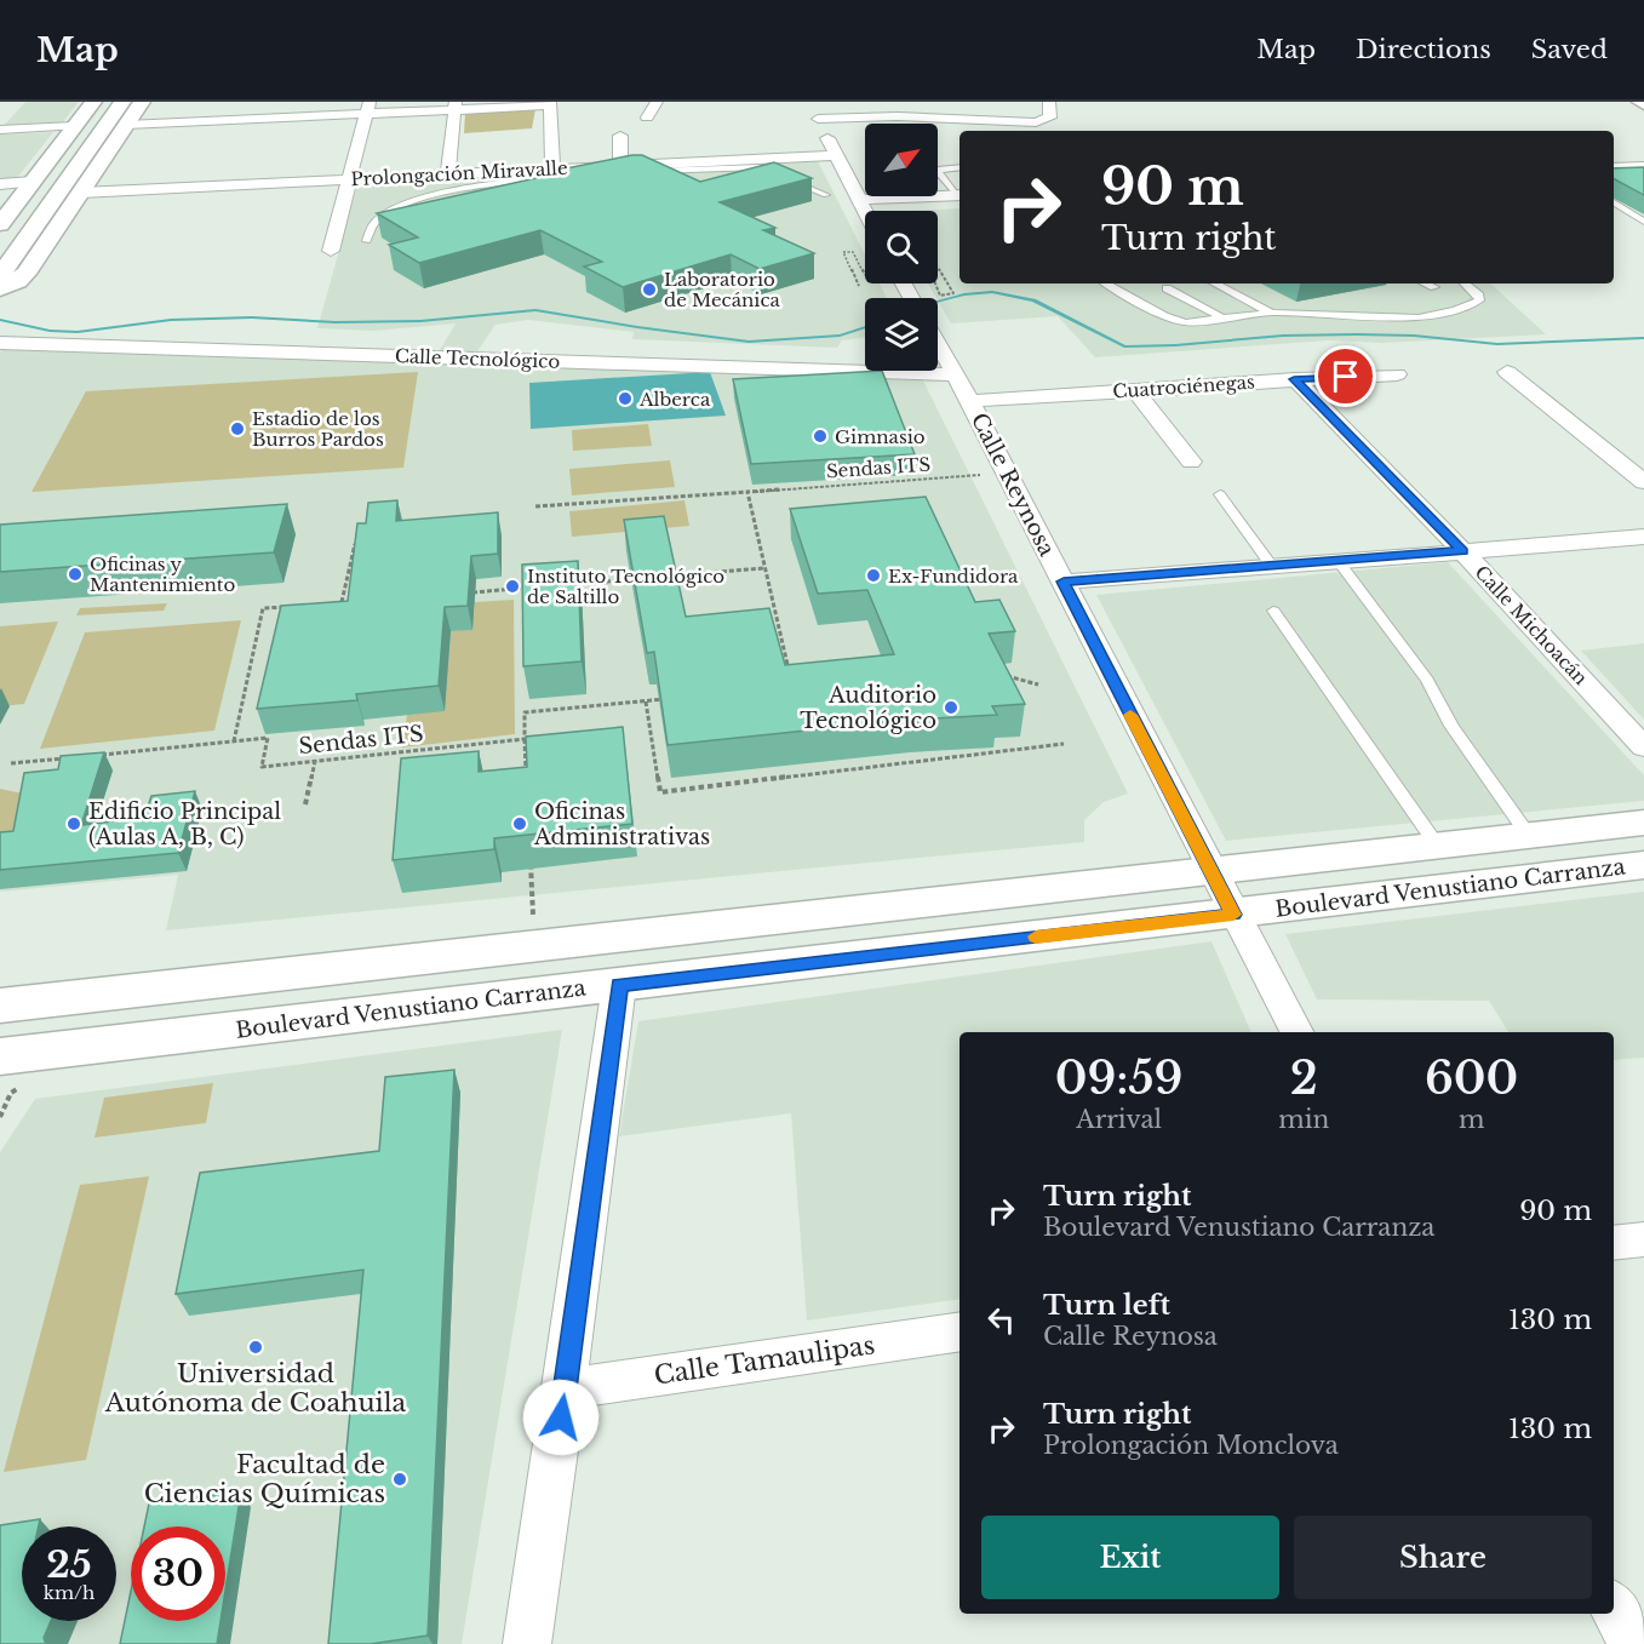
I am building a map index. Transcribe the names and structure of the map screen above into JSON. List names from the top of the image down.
{
  "streets": {
    "main road": ["Boulevard Venustiano Carranza"],
    "street": [
      "Prolongación Miravalle",
      "Calle Tecnológico",
      "Cuatrociénegas",
      "Calle Reynosa",
      "Calle Michoacán",
      "Calle Tamaulipas"
    ],
    "path": ["Sendas ITS"]
  },
  "crossings": [
    ["Calle Tecnológico", "Calle Reynosa"],
    ["Cuatrociénegas", "Calle Reynosa"],
    ["Cuatrociénegas", "Calle Michoacán"],
    ["Calle Reynosa", "Boulevard Venustiano Carranza"]
  ],
  "places": [
    "Laboratorio de Mecánica",
    "Alberca",
    "Estadio de los Burros Pardos",
    "Gimnasio",
    "Oficinas y Mantenimiento",
    "Ex-Fundidora",
    "Instituto Tecnológico de Saltillo",
    "Auditorio Tecnológico",
    "Edificio Principal (Aulas A, B, C)",
    "Oficinas Administrativas",
    "Universidad Autónoma de Coahuila",
    "Facultad de Ciencias Químicas"
  ],
  "north": "top right",
  "page": {
    "header": "Map",
    "nav": ["Map", "Directions", "Saved"],
    "turn": ["90 m", "Turn right"],
    "eta": [
      "09:59",
      "Arrival",
      "2",
      "min",
      "600",
      "m"
    ],
    "list": [
      {
        "name": "Turn right",
        "note": "Boulevard Venustiano Carranza",
        "value": "90 m"
      },
      {
        "name": "Turn left",
        "note": "Calle Reynosa",
        "value": "130 m"
      },
      {
        "name": "Turn right",
        "note": "Prolongación Monclova",
        "value": "130 m"
      }
    ],
    "buttons": ["Exit", "Share"],
    "speed": "25 km/h",
    "limit": "30"
  }
}
